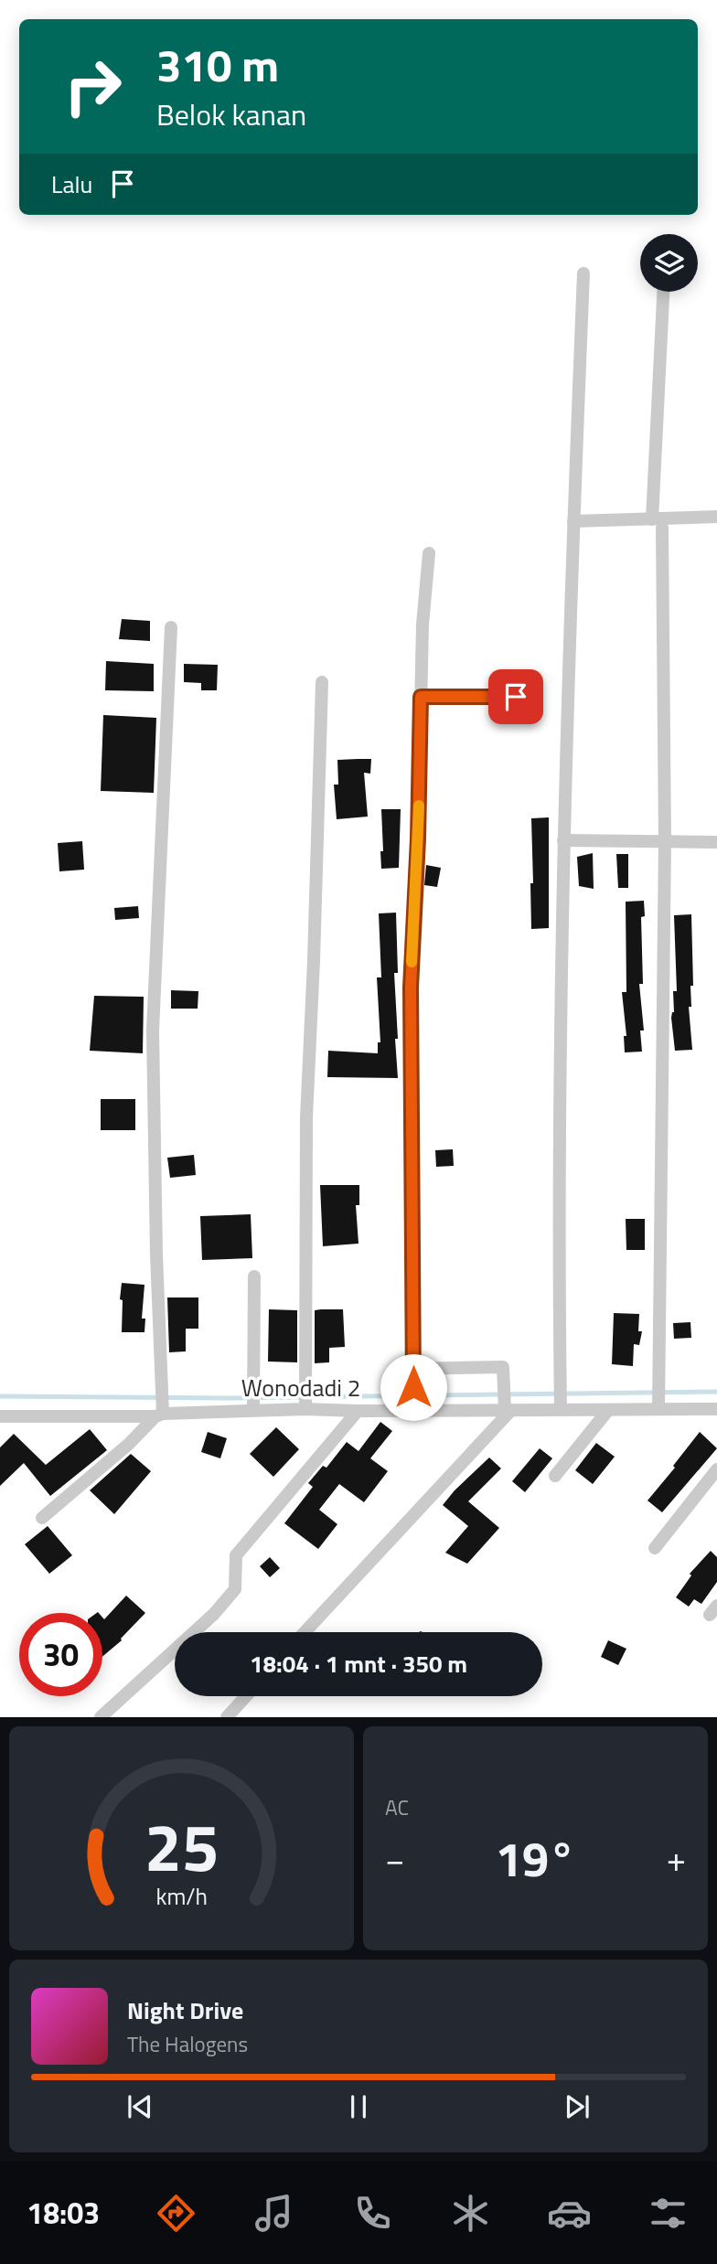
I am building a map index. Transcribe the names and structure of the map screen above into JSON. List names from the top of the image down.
{
  "streets": {
    "street": ["Wonodadi 2"]
  },
  "page": {
    "turn": ["310 m", "Belok kanan"],
    "then": "Lalu",
    "limit": "30",
    "trip": "18:04 · 1 mnt · 350 m",
    "tile": "AC",
    "heat": ["−", "19°", "+"],
    "song": ["Night Drive", "The Halogens"],
    "tabs": "18:03",
    "gauge": ["25", "km/h"]
  }
}
